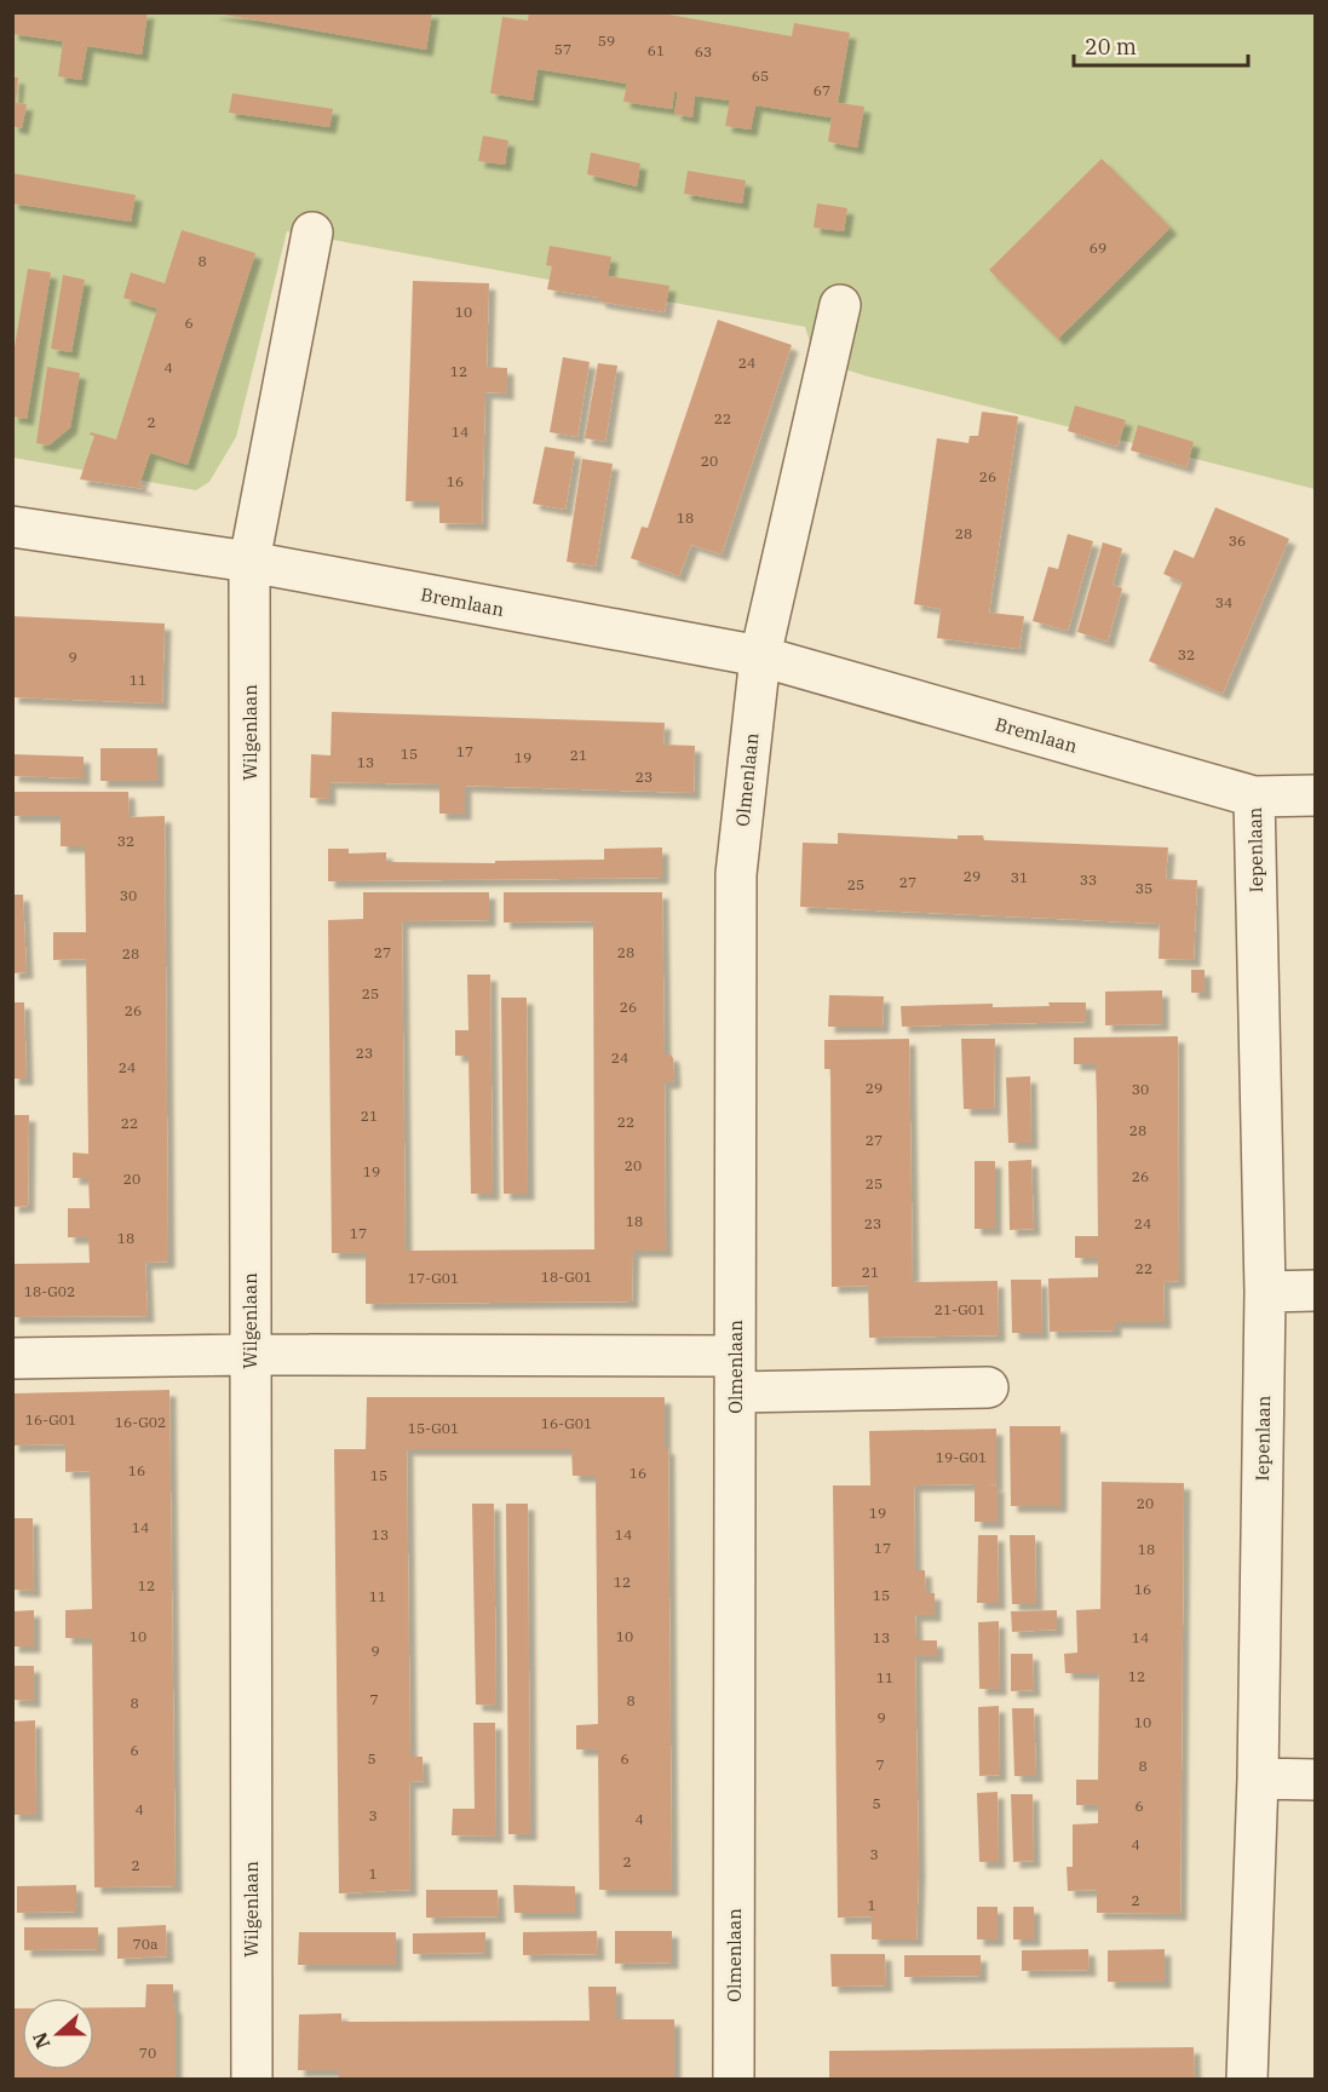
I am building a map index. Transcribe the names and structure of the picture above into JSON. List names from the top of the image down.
{
  "streets": {
    "street": [
      "Bremlaan",
      "Wilgenlaan",
      "Olmenlaan",
      "Iepenlaan"
    ]
  },
  "crossings": [
    ["Bremlaan", "Wilgenlaan"],
    ["Bremlaan", "Olmenlaan"],
    ["Bremlaan", "Iepenlaan"]
  ],
  "house_numbers": [
    "59",
    "57",
    "61",
    "63",
    "65",
    "67",
    "69",
    "8",
    "10",
    "6",
    "24",
    "4",
    "12",
    "22",
    "2",
    "14",
    "20",
    "26",
    "16",
    "18",
    "28",
    "36",
    "34",
    "32",
    "9",
    "11",
    "17",
    "15",
    "21",
    "19",
    "13",
    "23",
    "32",
    "29",
    "31",
    "33",
    "27",
    "25",
    "35",
    "30",
    "27",
    "28",
    "28",
    "25",
    "26",
    "26",
    "23",
    "24",
    "24",
    "29",
    "30",
    "21",
    "22",
    "22",
    "28",
    "27",
    "20",
    "19",
    "26",
    "20",
    "25",
    "18",
    "23",
    "24",
    "17",
    "18",
    "22",
    "21",
    "18-G01",
    "17-G01",
    "18-G02",
    "21-G01",
    "16-G01",
    "16-G02",
    "16-G01",
    "15-G01",
    "19-G01",
    "16",
    "16",
    "15",
    "20",
    "19",
    "14",
    "13",
    "14",
    "17",
    "18",
    "12",
    "12",
    "16",
    "15",
    "11",
    "10",
    "10",
    "13",
    "14",
    "9",
    "12",
    "11",
    "7",
    "8",
    "8",
    "9",
    "10",
    "6",
    "5",
    "6",
    "7",
    "8",
    "5",
    "6",
    "4",
    "3",
    "4",
    "4",
    "3",
    "2",
    "2",
    "1",
    "2",
    "1",
    "70a",
    "70"
  ],
  "scale_bar": "20 m",
  "north": "left"
}
